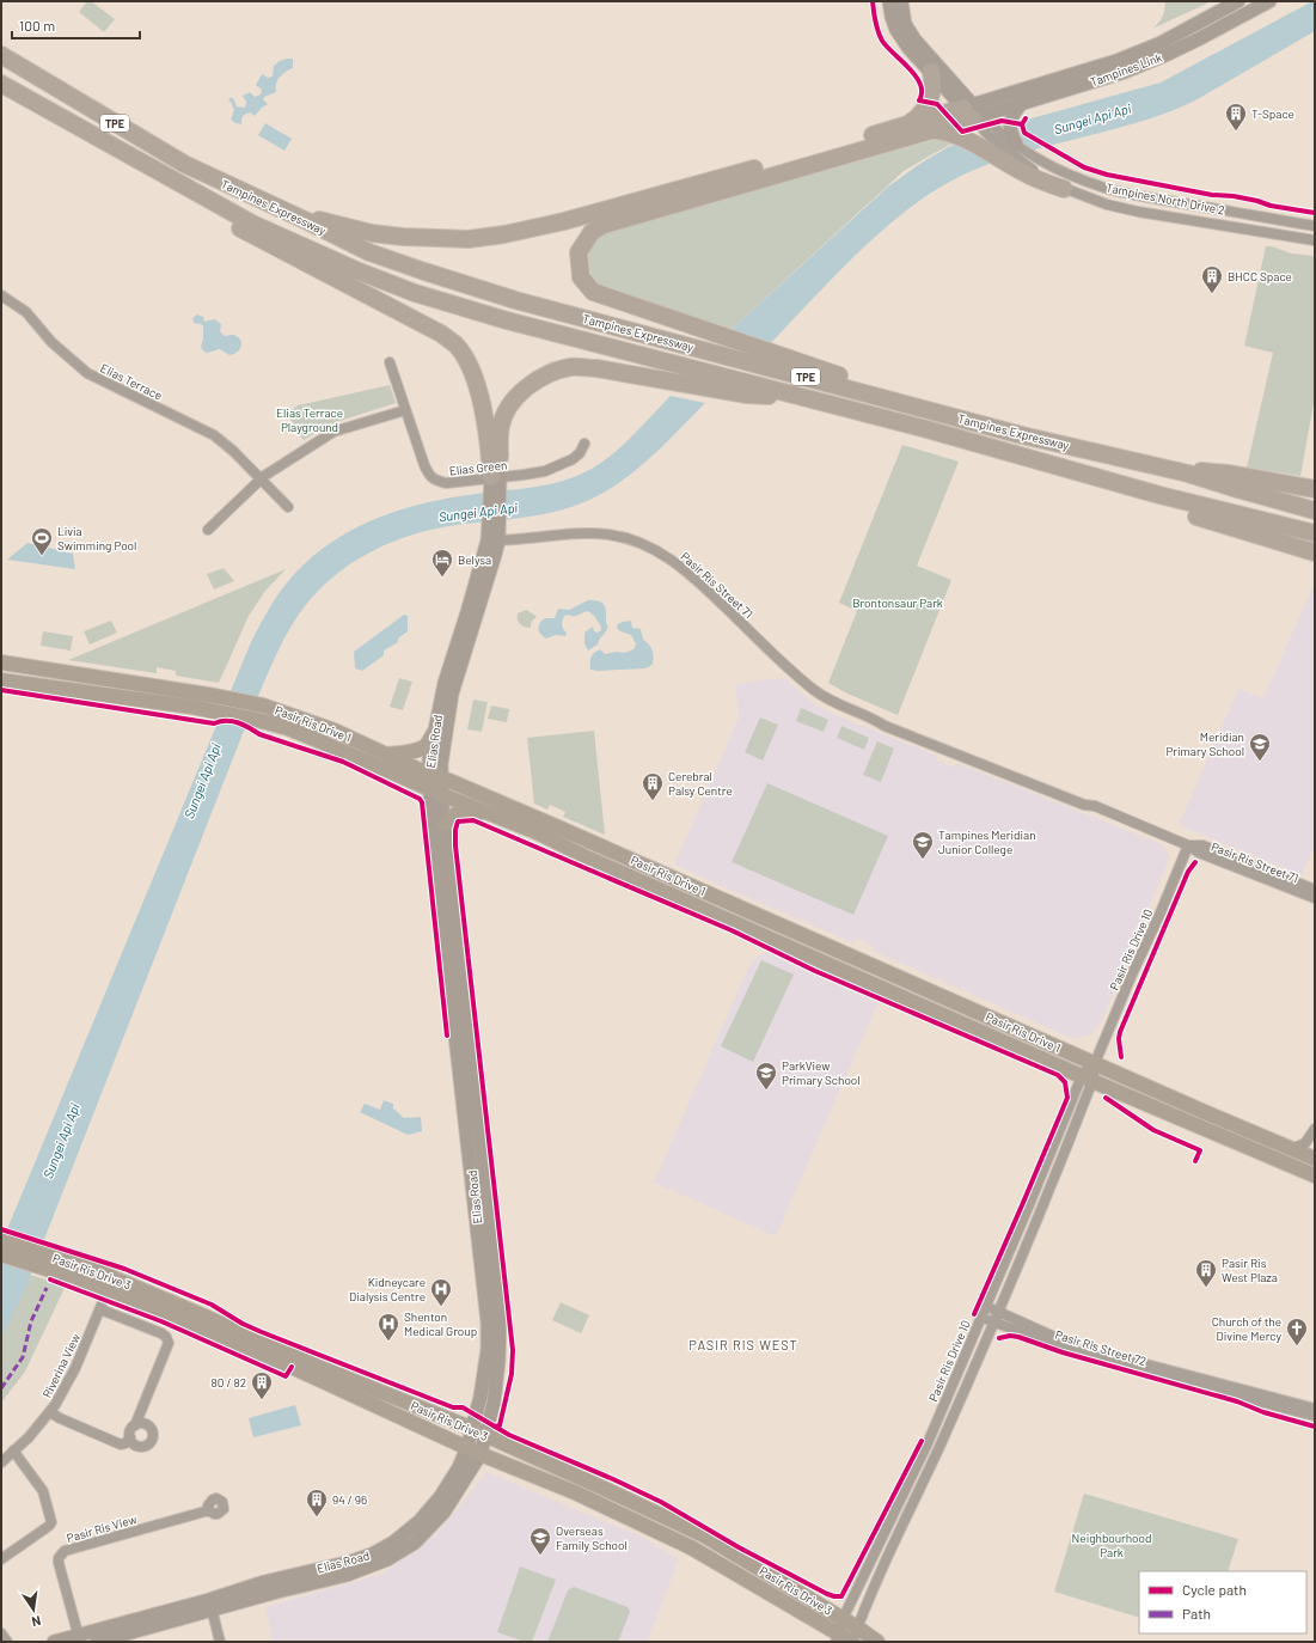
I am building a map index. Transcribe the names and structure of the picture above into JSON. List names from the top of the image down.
{
  "streets": {
    "highway": ["TPE", "Tampines Expressway"],
    "main road": [
      "Tampines Link",
      "Tampines North Drive 2",
      "Pasir Ris Drive 1",
      "Elias Road",
      "Pasir Ris Drive 3"
    ],
    "street": [
      "Elias Terrace",
      "Elias Green",
      "Pasir Ris Street 71",
      "Pasir Ris Drive 10",
      "Pasir Ris Street 72",
      "Riverina View",
      "Pasir Ris View"
    ]
  },
  "crossings": [
    ["Tampines Link", "Tampines North Drive 2"],
    ["Elias Green", "Elias Road"],
    ["Pasir Ris Street 71", "Elias Road"],
    ["Pasir Ris Street 71", "Pasir Ris Drive 10"],
    ["Pasir Ris Drive 1", "Elias Road"],
    ["Pasir Ris Drive 1", "Pasir Ris Drive 10"],
    ["Elias Road", "Pasir Ris Drive 3"],
    ["Elias Road", "Pasir Ris View"],
    ["Pasir Ris Drive 10", "Pasir Ris Drive 3"],
    ["Pasir Ris Drive 10", "Pasir Ris Street 72"],
    ["Pasir Ris Drive 3", "Riverina View"]
  ],
  "districts": ["PASIR RIS WEST"],
  "water": ["Sungei Api Api"],
  "parks": ["Elias Terrace Playground", "Brontonsaur Park", "Neighbourhood Park"],
  "places": {
    "building": [
      "T-Space",
      "BHCC Space",
      "Cerebral Palsy Centre",
      "Pasir Ris West Plaza",
      "80 / 82",
      "94 / 96"
    ],
    "sports": ["Livia Swimming Pool"],
    "hotel": ["Belysa"],
    "school or university": [
      "Meridian Primary School",
      "Tampines Meridian Junior College",
      "ParkView Primary School",
      "Overseas Family School"
    ],
    "hospital": ["Kidneycare Dialysis Centre", "Shenton Medical Group"],
    "church": ["Church of the Divine Mercy"]
  },
  "legend": ["Cycle path", "Path"],
  "scale_bar": "100 m",
  "north": "bottom"
}
